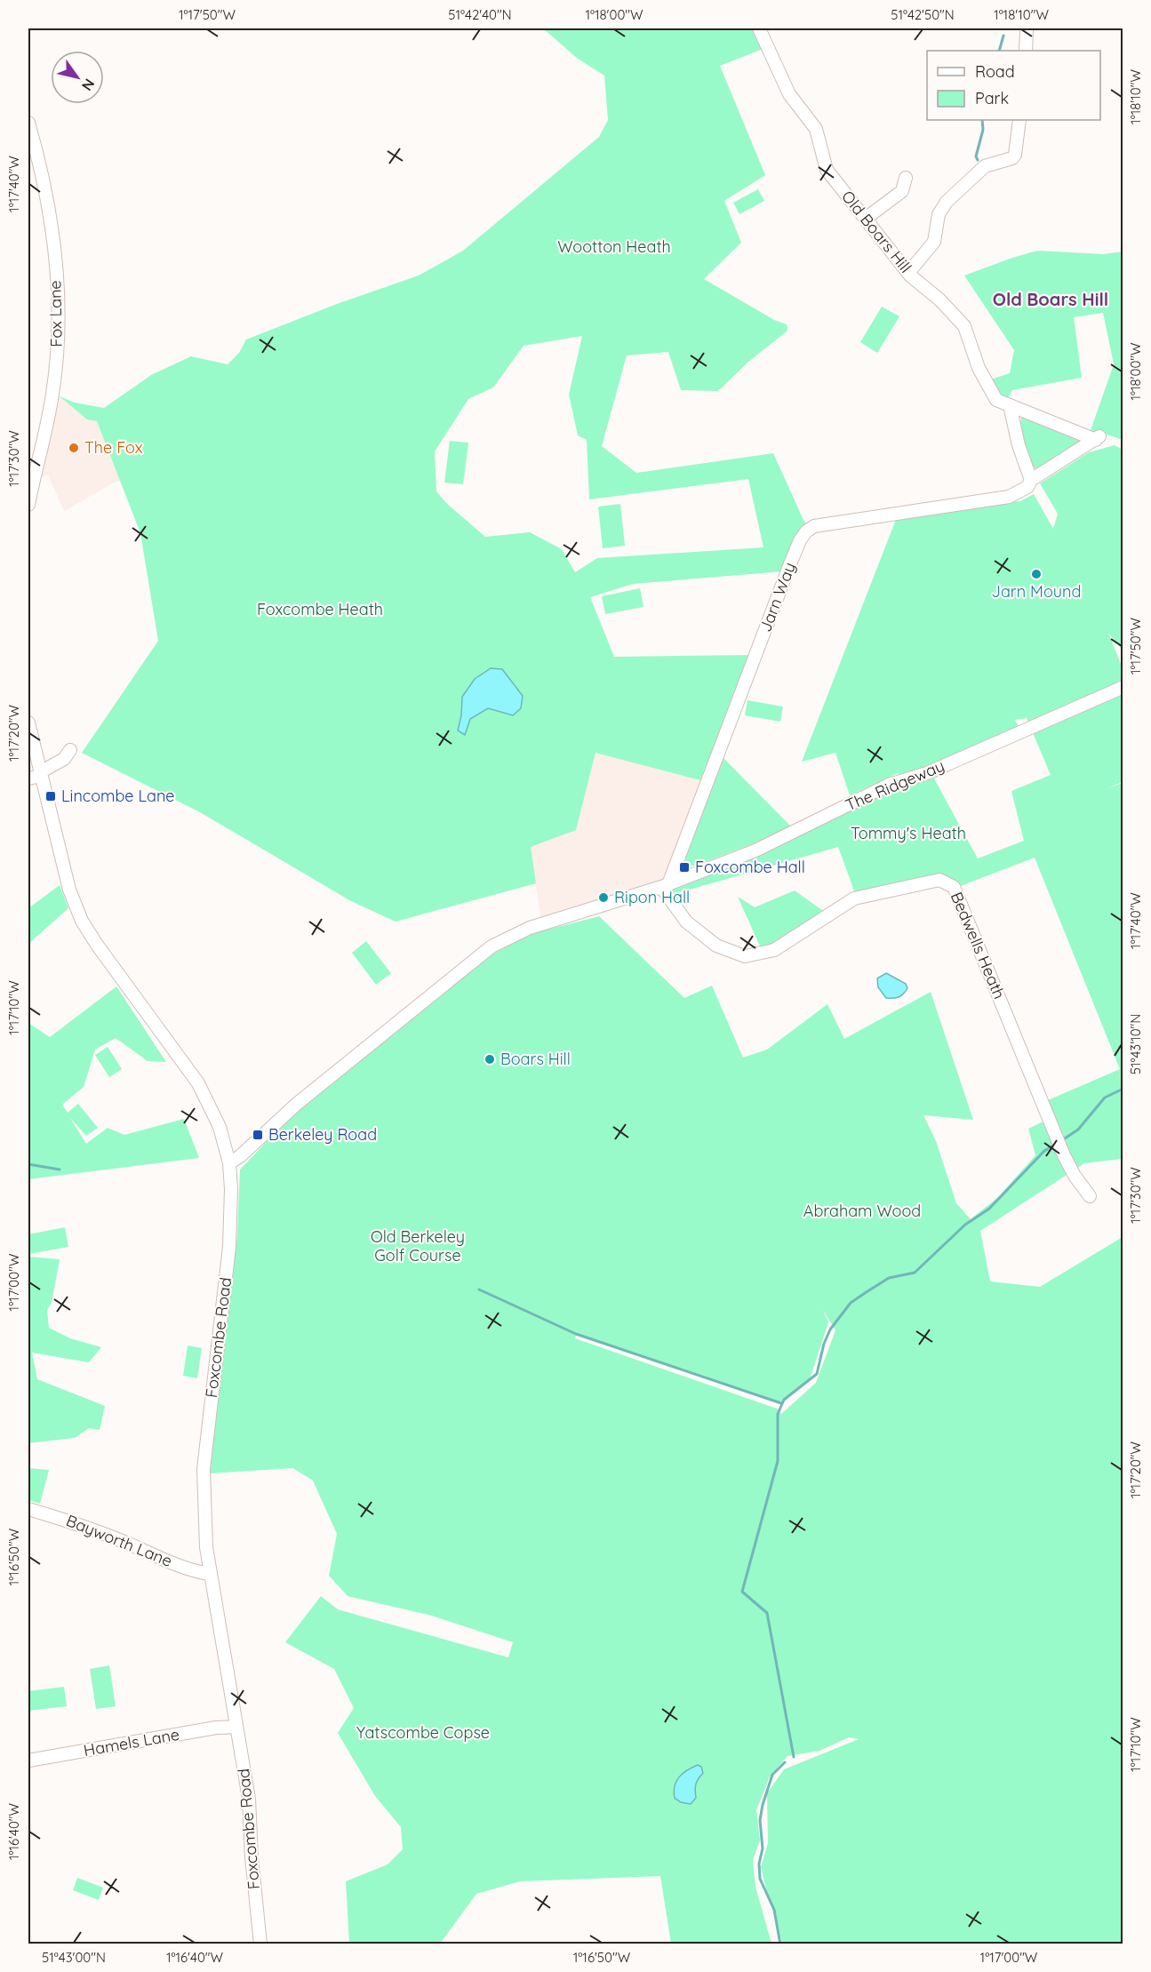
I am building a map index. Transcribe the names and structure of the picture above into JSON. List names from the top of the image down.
{
  "streets": {
    "street": [
      "Old Boars Hill",
      "Fox Lane",
      "Jarn Way",
      "The Ridgeway",
      "Bedwells Heath",
      "Foxcombe Road",
      "Bayworth Lane",
      "Hamels Lane"
    ]
  },
  "crossings": [
    ["Old Boars Hill", "Jarn Way"],
    ["Jarn Way", "The Ridgeway"],
    ["Jarn Way", "Bedwells Heath"],
    ["The Ridgeway", "Bedwells Heath"],
    ["Foxcombe Road", "Bayworth Lane"],
    ["Foxcombe Road", "Hamels Lane"]
  ],
  "districts": ["Old Boars Hill"],
  "parks": [
    "Wootton Heath",
    "Foxcombe Heath",
    "Tommy's Heath",
    "Abraham Wood",
    "Old Berkeley Golf Course",
    "Yatscombe Copse"
  ],
  "places": {
    "other": [
      "The Fox",
      "Jarn Mound",
      "Ripon Hall",
      "Boars Hill"
    ],
    "transit": ["Lincombe Lane", "Foxcombe Hall", "Berkeley Road"]
  },
  "legend": ["Road", "Park"],
  "north": "bottom right",
  "coordinates": [
    "1°17'50\"W",
    "51°42'40\"N",
    "1°18'00\"W",
    "51°42'50\"N",
    "1°18'10\"W",
    "1°17'40\"W",
    "1°17'30\"W",
    "1°17'20\"W",
    "1°17'10\"W",
    "51°43'10\"N",
    "1°17'00\"W",
    "1°16'50\"W",
    "1°16'40\"W",
    "51°43'00\"N"
  ]
}
